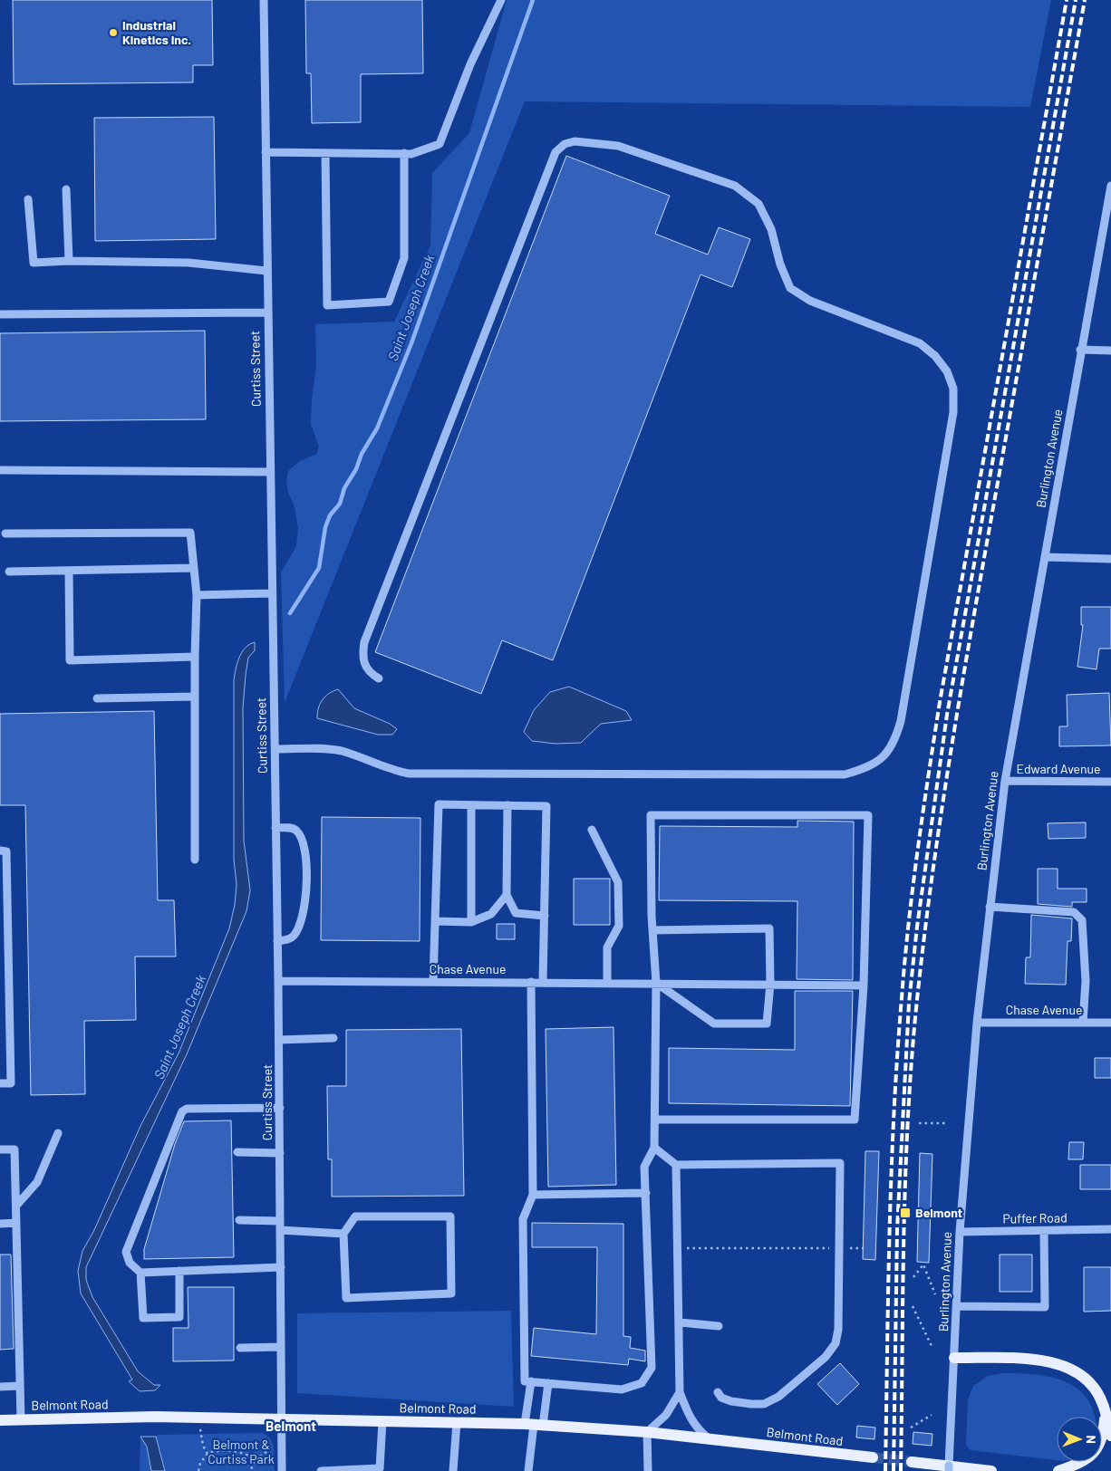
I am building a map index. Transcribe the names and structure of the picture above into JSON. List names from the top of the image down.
{
  "streets": {
    "main road": ["Belmont Road"],
    "street": [
      "Curtiss Street",
      "Burlington Avenue",
      "Edward Avenue",
      "Chase Avenue",
      "Puffer Road"
    ]
  },
  "crossings": [
    ["Curtiss Street", "Chase Avenue"],
    ["Curtiss Street", "Belmont Road"],
    ["Burlington Avenue", "Edward Avenue"],
    ["Burlington Avenue", "Chase Avenue"],
    ["Burlington Avenue", "Puffer Road"]
  ],
  "districts": ["Belmont"],
  "water": ["Saint Joseph Creek"],
  "parks": ["Belmont & Curtiss Park"],
  "places": {
    "other": ["Industrial Kinetics Inc."],
    "transit": ["Belmont"]
  },
  "north": "right"
}
